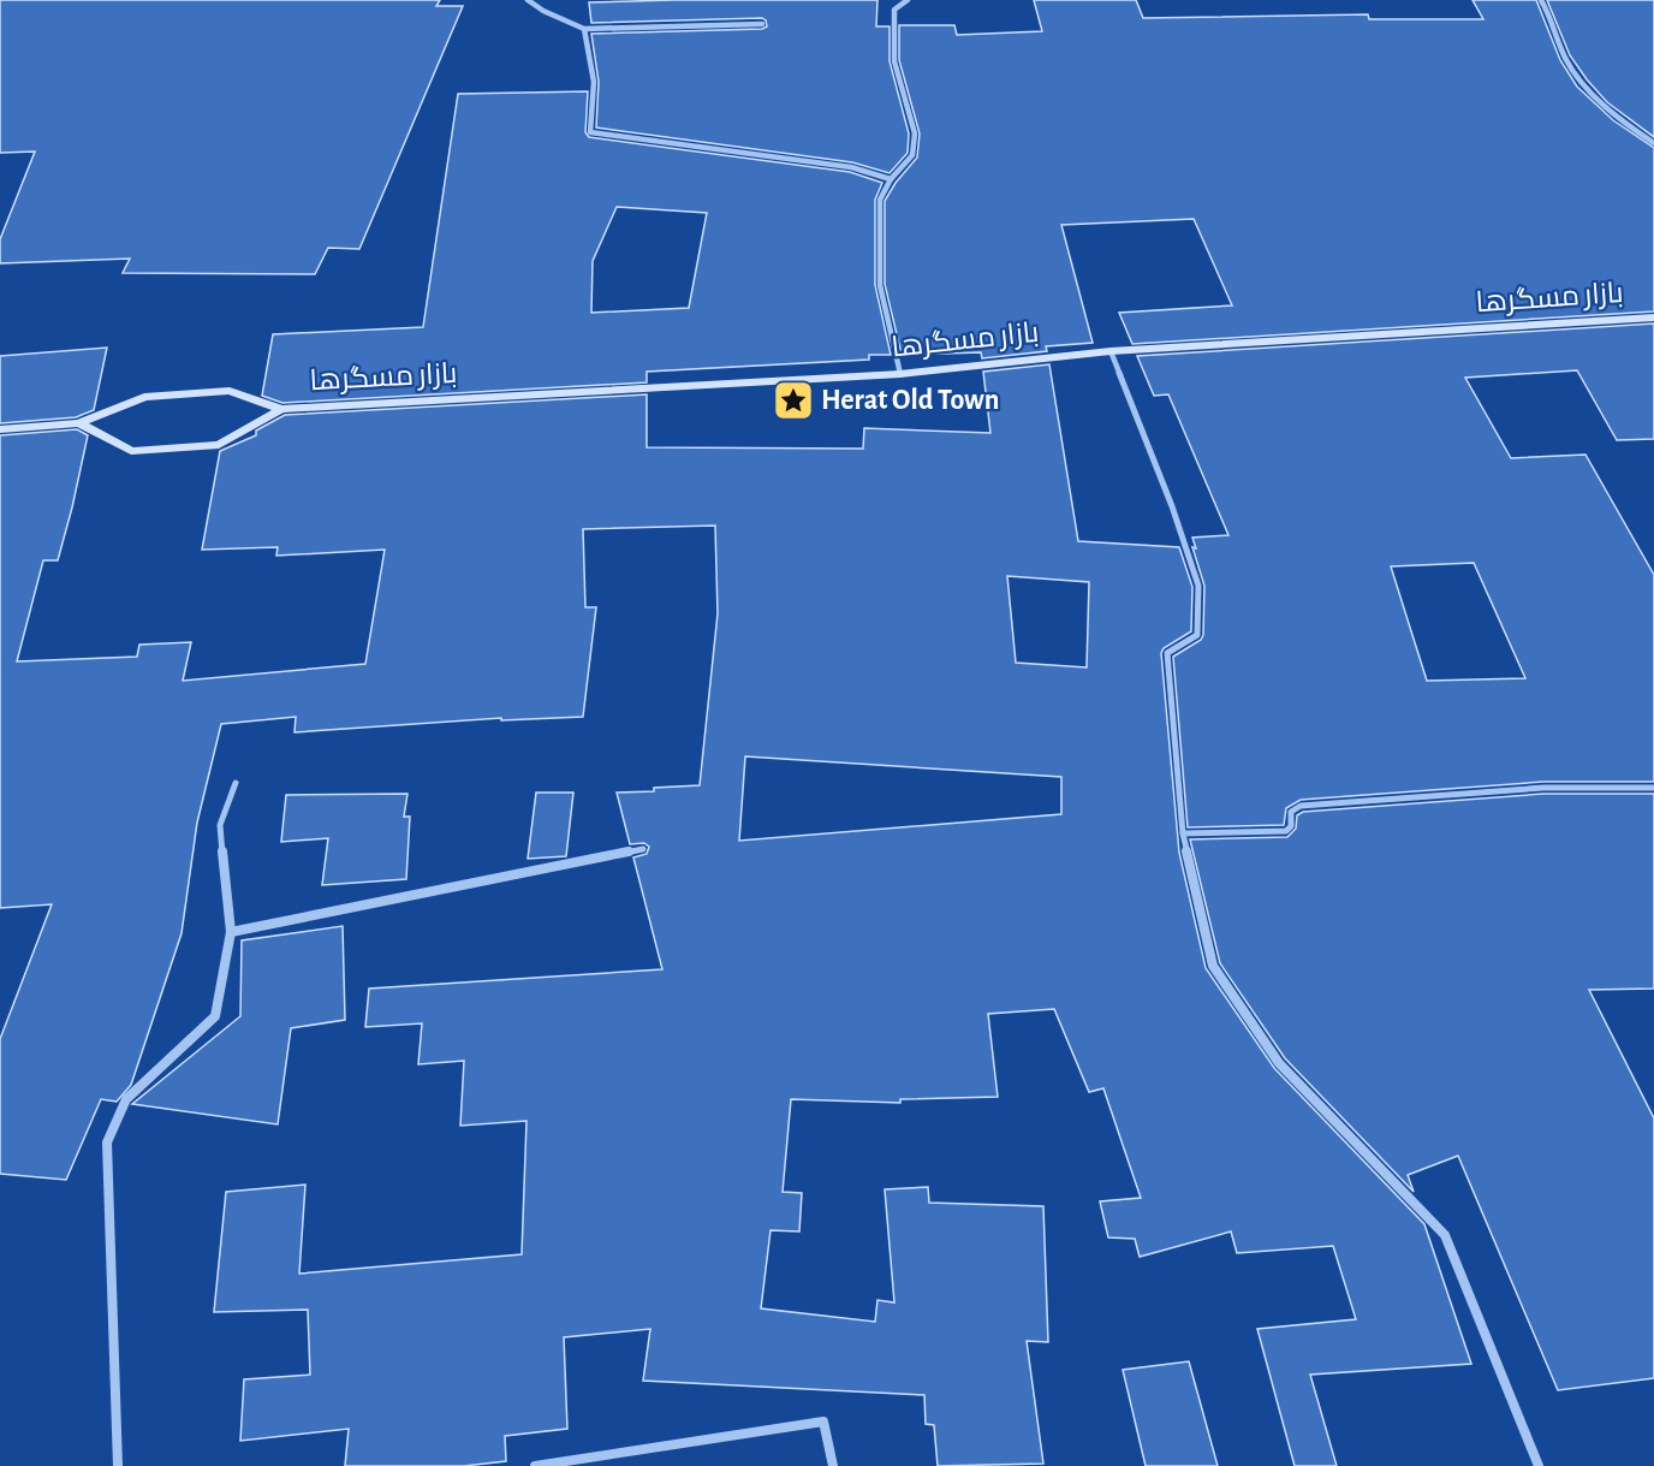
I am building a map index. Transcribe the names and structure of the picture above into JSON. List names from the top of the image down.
{
  "streets": {
    "street": ["بازار مسگرها"]
  },
  "places": {
    "place": ["Herat Old Town"]
  }
}
